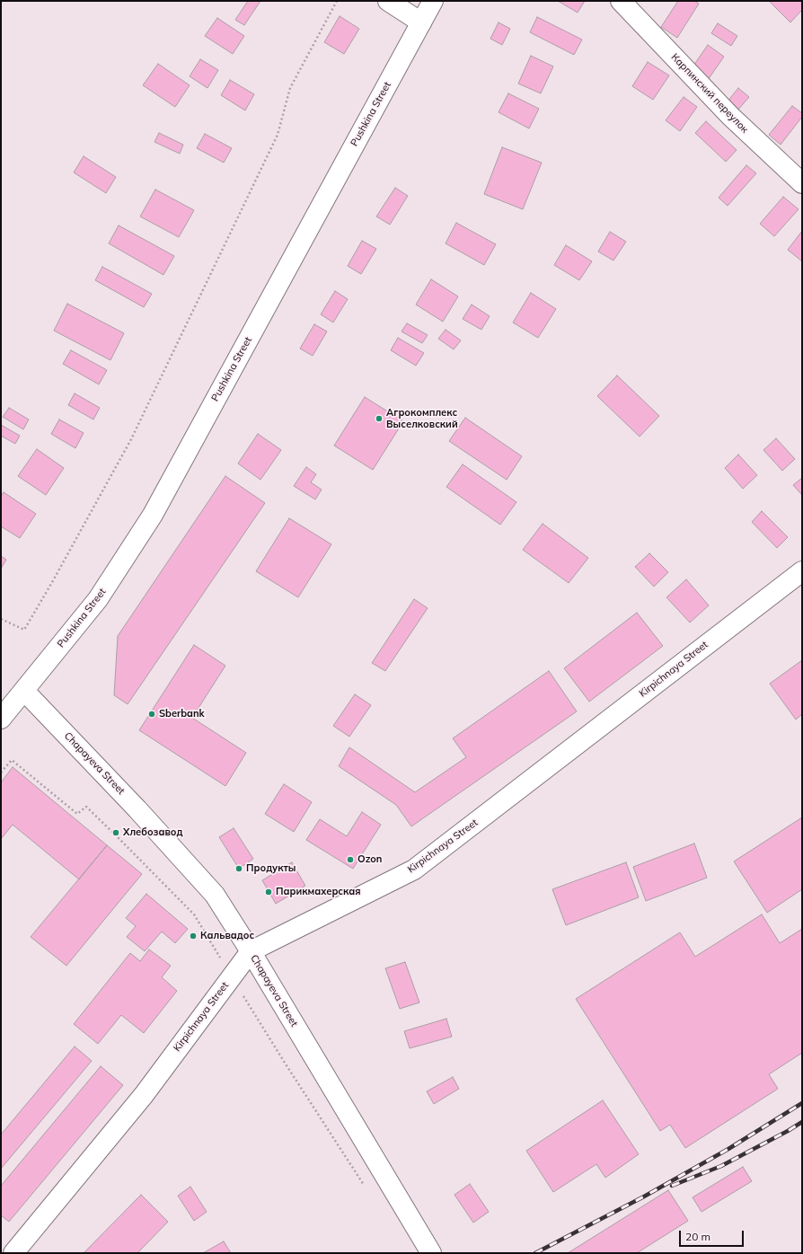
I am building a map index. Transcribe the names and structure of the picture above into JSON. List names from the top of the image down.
{
  "streets": {
    "main road": [
      "Карпинский переулок",
      "Pushkina Street",
      "Kirpichnaya Street",
      "Chapayeva Street"
    ]
  },
  "crossings": [
    ["Pushkina Street", "Chapayeva Street"],
    ["Kirpichnaya Street", "Chapayeva Street"]
  ],
  "places": [
    "Агрокомплекс Выселковский",
    "Sberbank",
    "Хлебозавод",
    "Ozon",
    "Продукты",
    "Парикмахерская",
    "Кальвадос"
  ],
  "scale_bar": "20 m"
}
